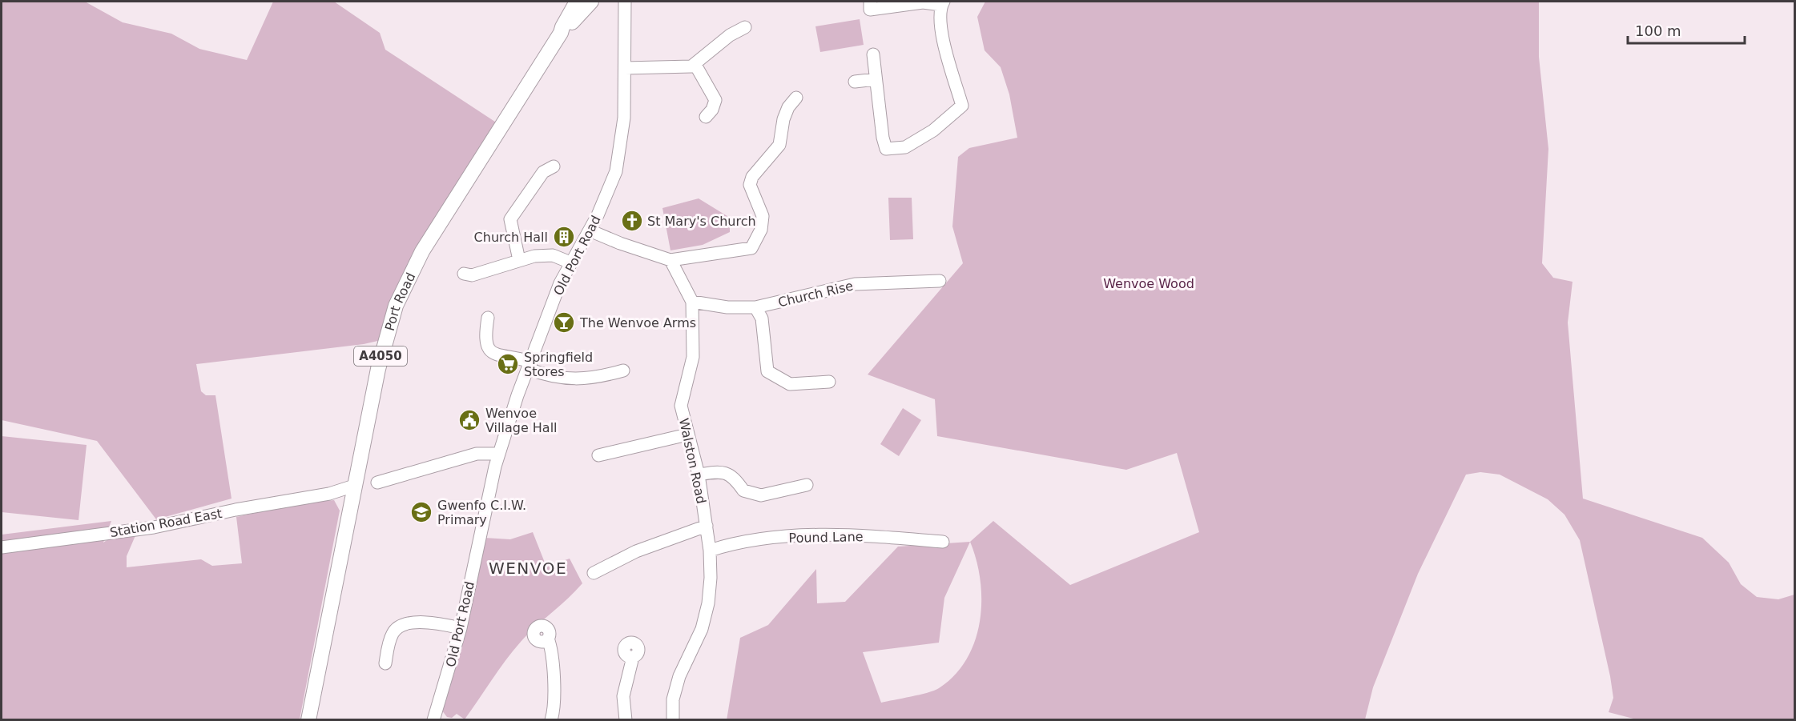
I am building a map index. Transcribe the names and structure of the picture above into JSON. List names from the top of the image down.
{
  "streets": {
    "main road": ["Port Road", "A4050"],
    "street": [
      "Old Port Road",
      "Church Rise",
      "Walston Road",
      "Station Road East",
      "Pound Lane"
    ]
  },
  "crossings": [
    ["Church Rise", "Walston Road"],
    ["Port Road", "Station Road East"],
    ["Walston Road", "Pound Lane"]
  ],
  "districts": ["WENVOE"],
  "parks": ["Wenvoe Wood"],
  "places": {
    "church": ["St Mary's Church"],
    "building": ["Church Hall"],
    "bar": ["The Wenvoe Arms"],
    "supermarket": ["Springfield Stores"],
    "public building": ["Wenvoe Village Hall"],
    "school or university": ["Gwenfo C.I.W. Primary"]
  },
  "scale_bar": "100 m"
}
